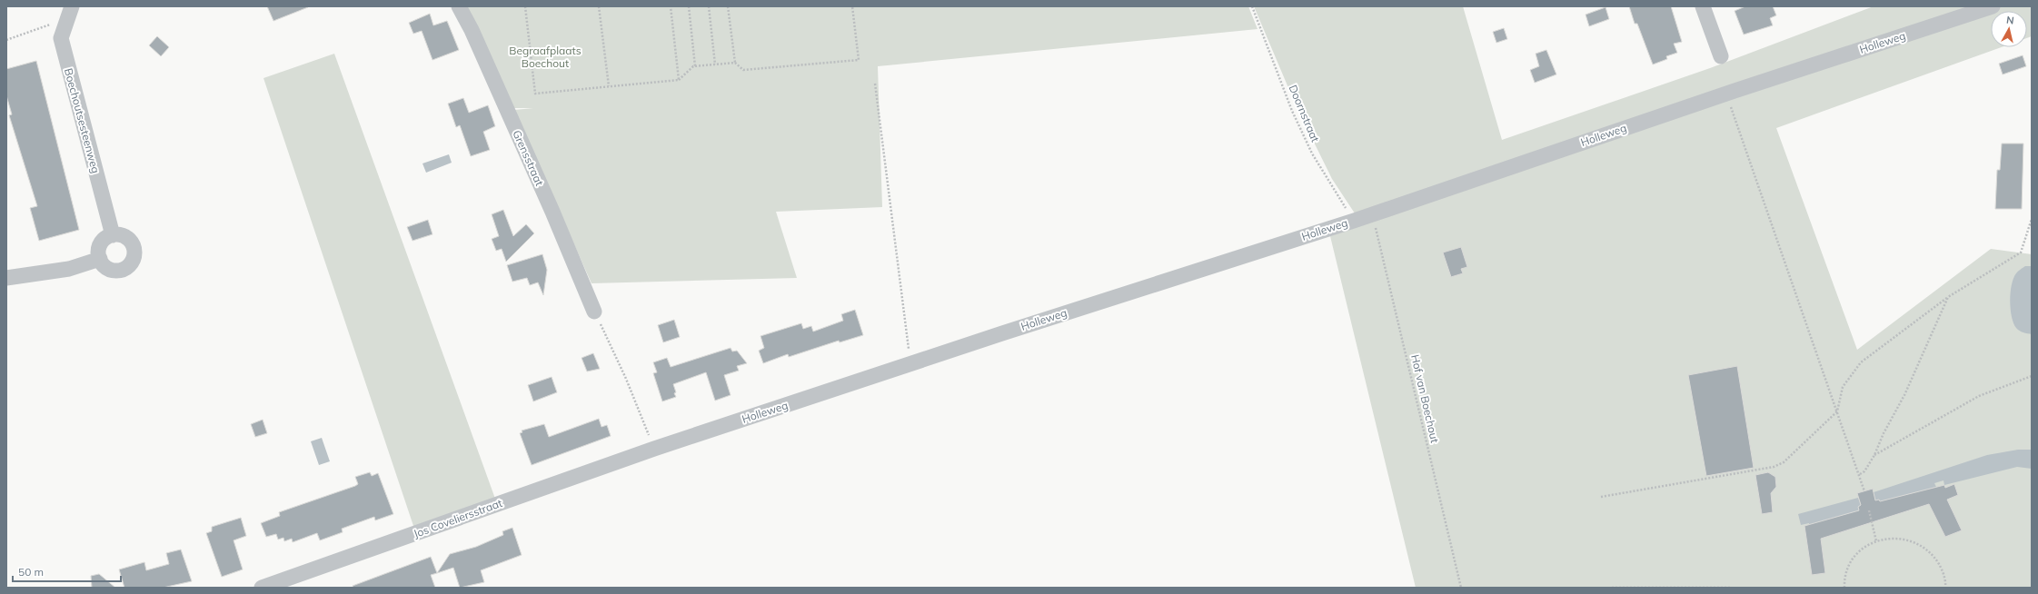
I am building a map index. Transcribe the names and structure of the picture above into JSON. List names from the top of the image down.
{
  "streets": {
    "street": [
      "Holleweg",
      "Boechoutsesteenweg",
      "Grensstraat",
      "Jos Coveliersstraat"
    ],
    "path": ["Doornstraat", "Hof van Boechout"]
  },
  "crossings": [
    ["Holleweg", "Doornstraat"],
    ["Holleweg", "Hof van Boechout"],
    ["Holleweg", "Jos Coveliersstraat"]
  ],
  "parks": ["Begraafplaats Boechout"],
  "scale_bar": "50 m",
  "north": "top"
}
